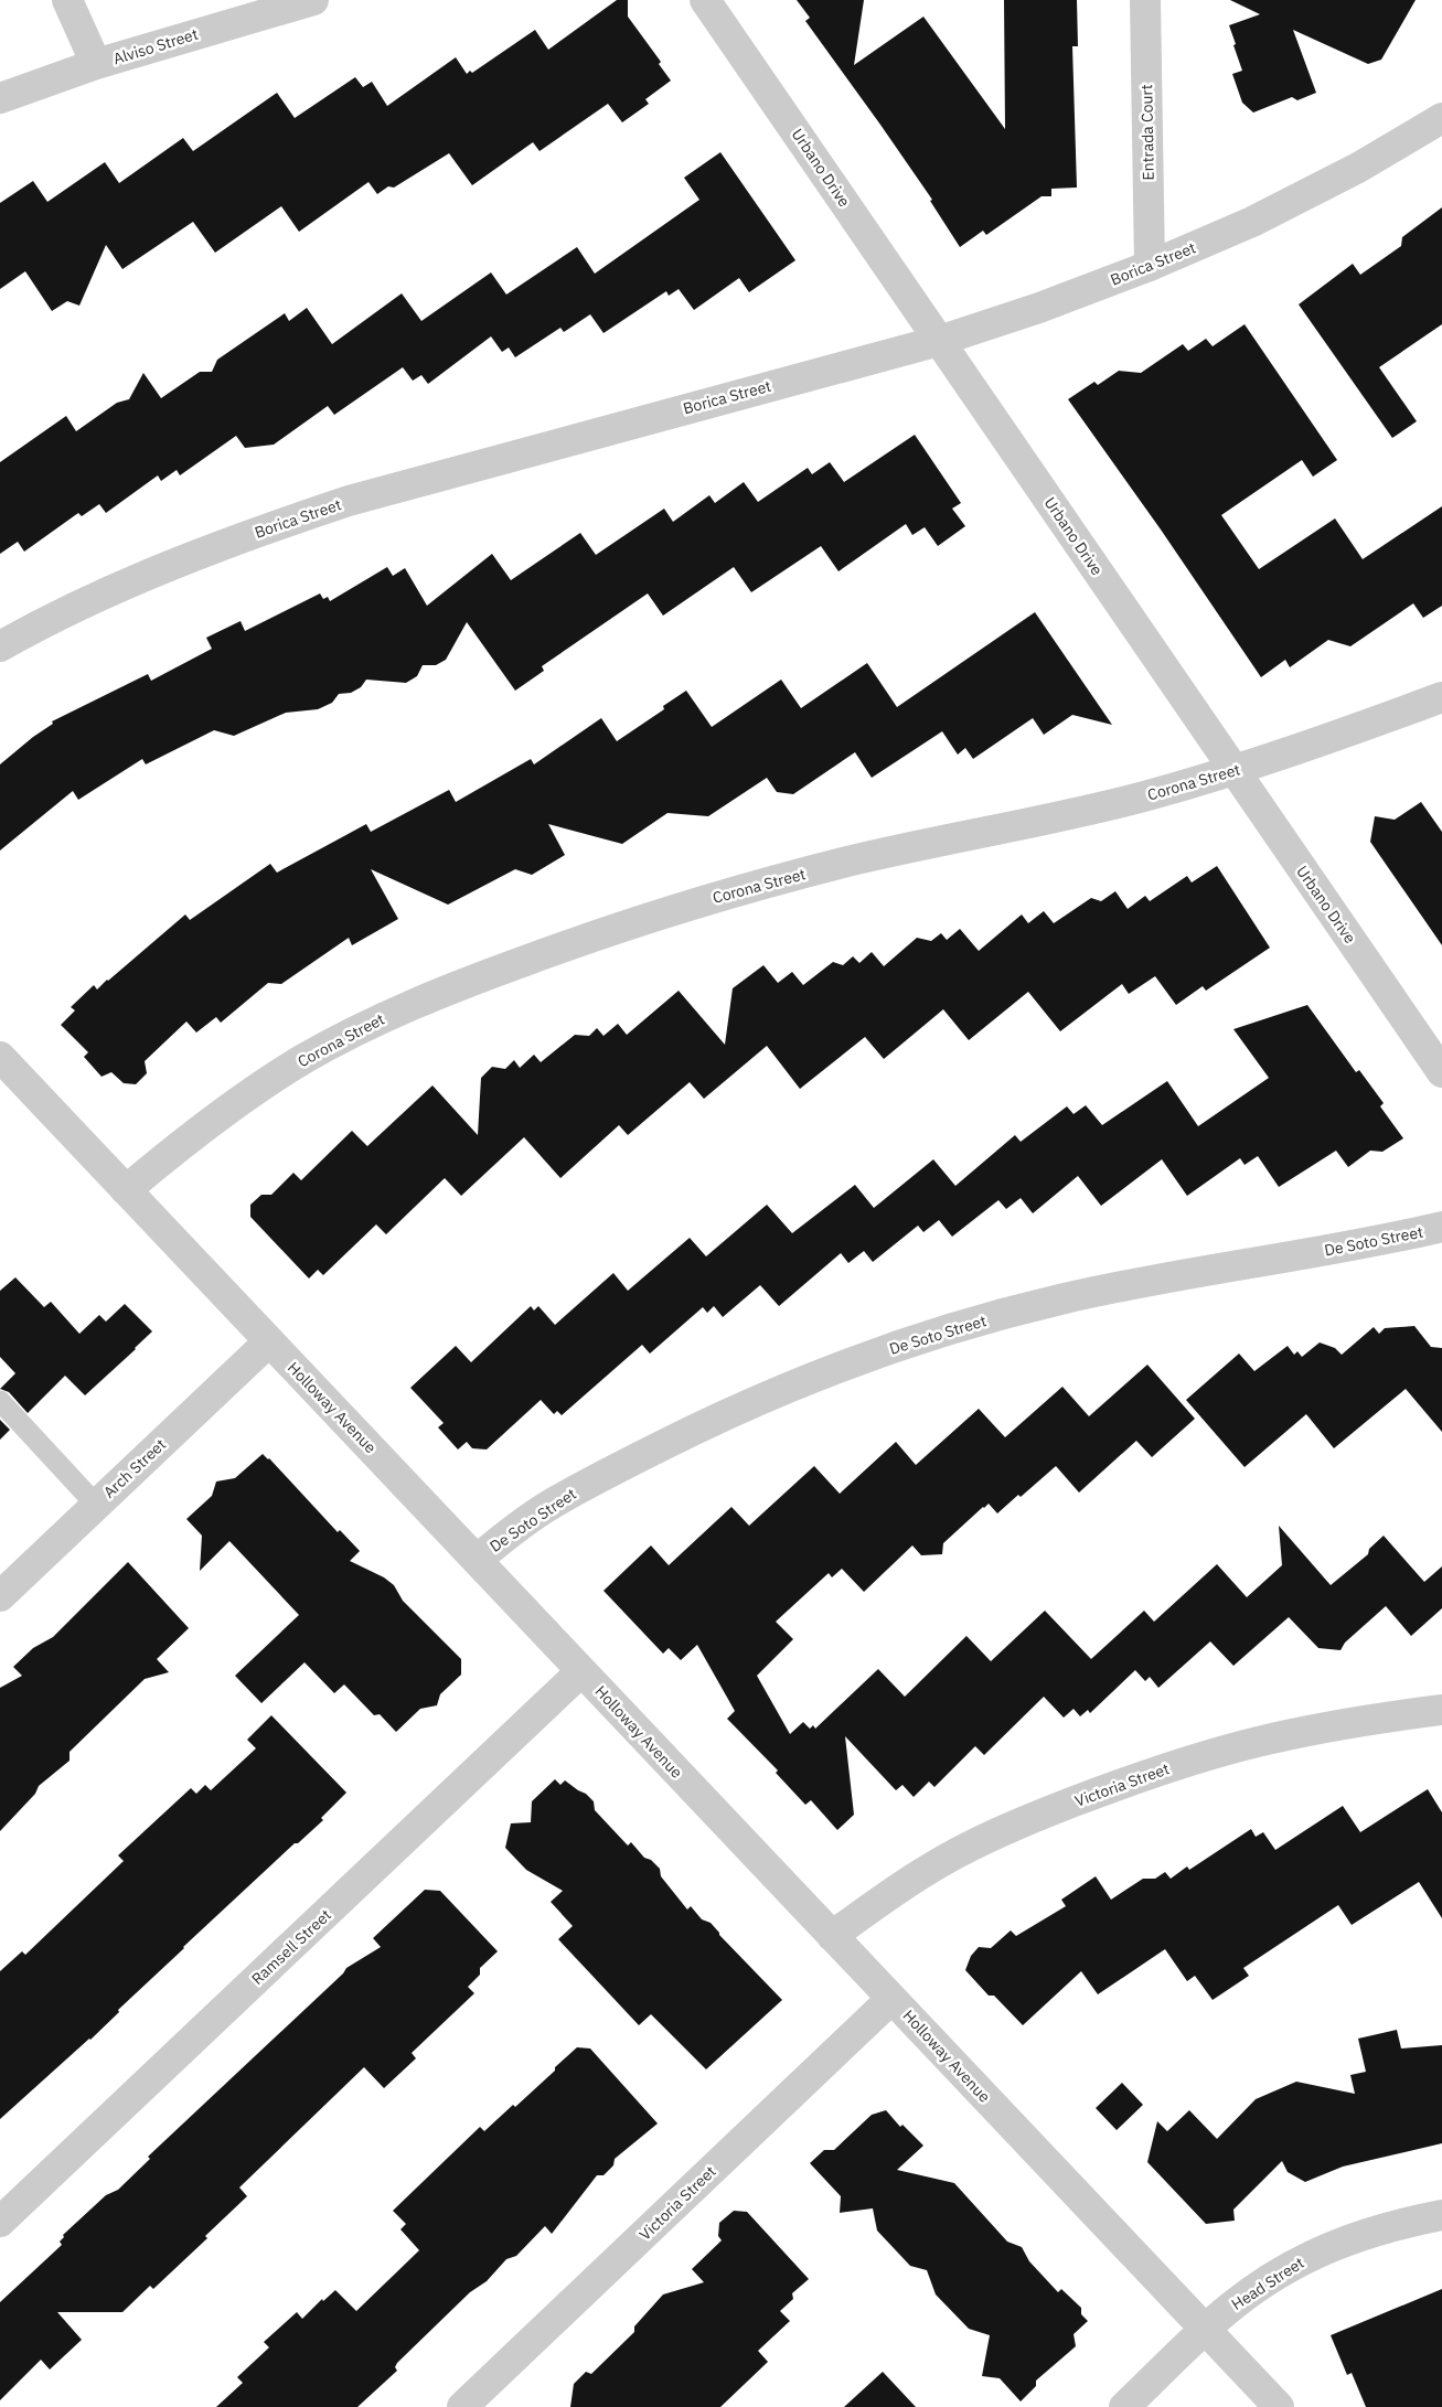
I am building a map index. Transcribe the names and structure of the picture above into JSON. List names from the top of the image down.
{
  "streets": {
    "street": [
      "Alviso Street",
      "Entrada Court",
      "Urbano Drive",
      "Borica Street",
      "Corona Street",
      "De Soto Street",
      "Holloway Avenue",
      "Arch Street",
      "Victoria Street",
      "Ramsell Street",
      "Head Street"
    ]
  },
  "crossings": [
    ["Entrada Court", "Borica Street"],
    ["Urbano Drive", "Borica Street"],
    ["Urbano Drive", "Corona Street"],
    ["Corona Street", "Holloway Avenue"],
    ["De Soto Street", "Holloway Avenue"],
    ["Holloway Avenue", "Arch Street"],
    ["Holloway Avenue", "Victoria Street"],
    ["Holloway Avenue", "Ramsell Street"],
    ["Holloway Avenue", "Head Street"]
  ]
}
